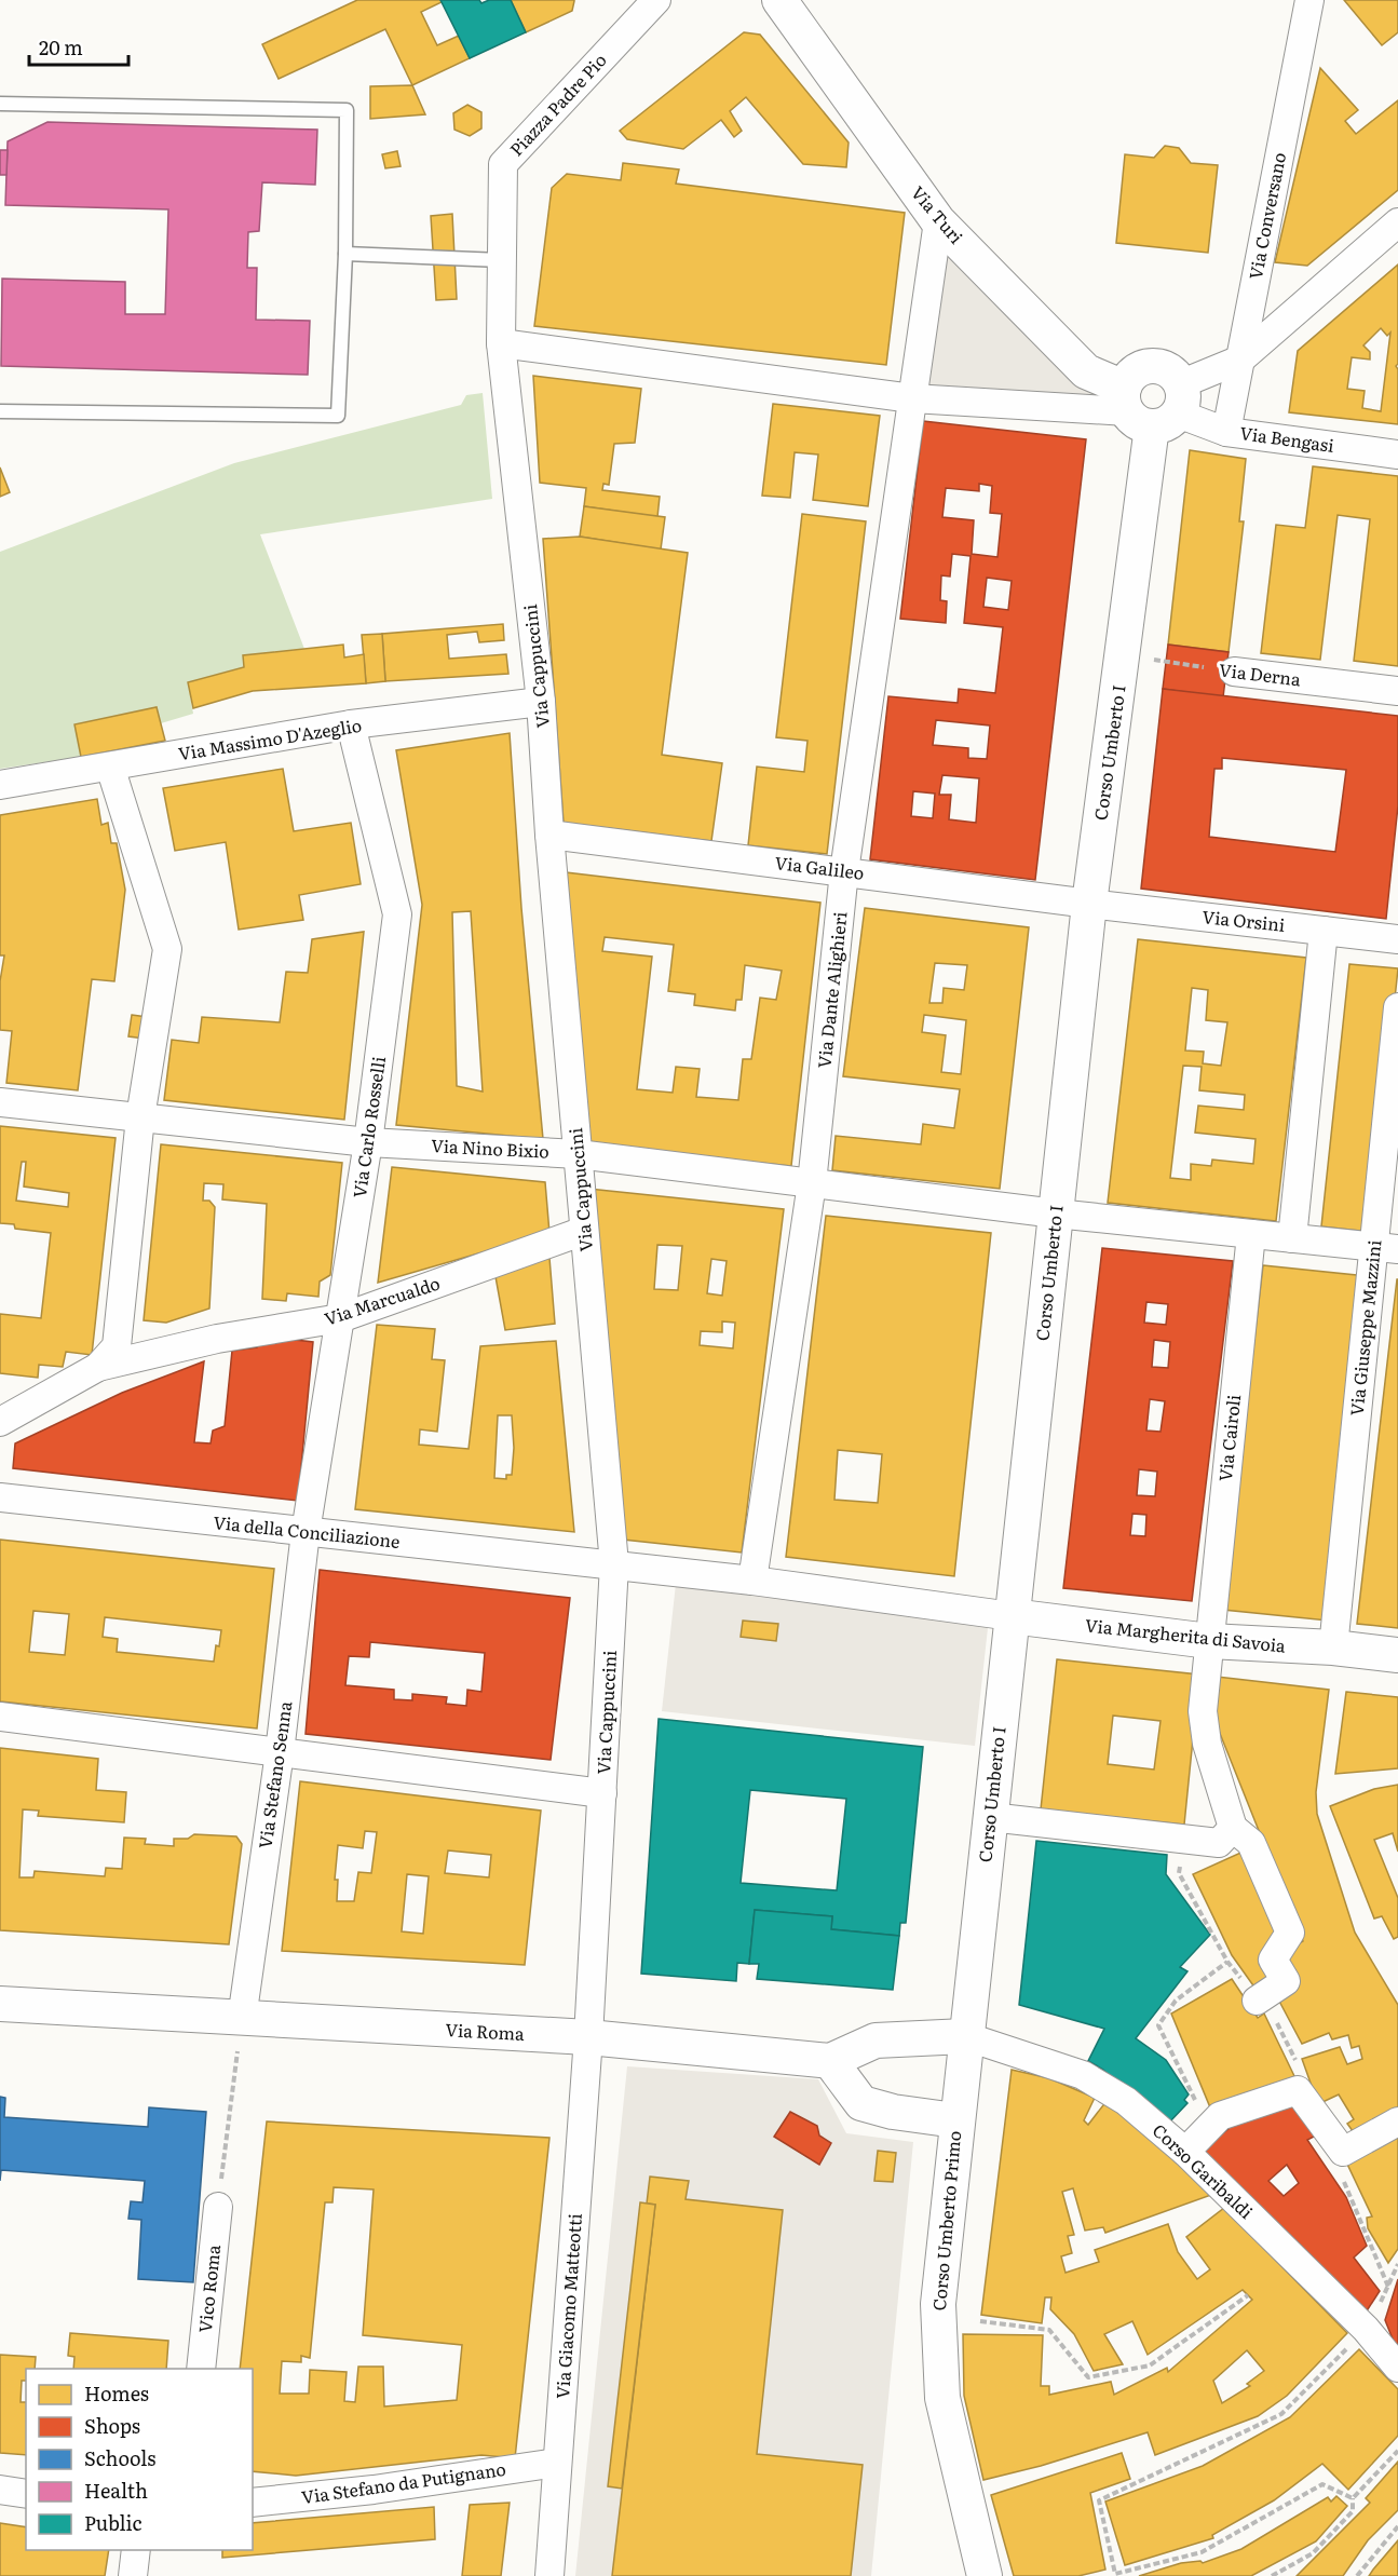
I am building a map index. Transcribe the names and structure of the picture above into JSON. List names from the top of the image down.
{
  "streets": {
    "street": [
      "Piazza Padre Pio",
      "Via Turi",
      "Via Conversano",
      "Via Bengasi",
      "Via Cappuccini",
      "Via Derna",
      "Via Massimo D'Azeglio",
      "Corso Umberto I",
      "Via Galileo",
      "Via Orsini",
      "Via Dante Alighieri",
      "Via Carlo Rosselli",
      "Via Nino Bixio",
      "Via Marcualdo",
      "Via Giuseppe Mazzini",
      "Via Cairoli",
      "Via della Conciliazione",
      "Via Margherita di Savoia",
      "Via Stefano Senna",
      "Via Roma",
      "Corso Garibaldi",
      "Corso Umberto Primo",
      "Vico Roma",
      "Via Giacomo Matteotti",
      "Via Stefano da Putignano"
    ]
  },
  "crossings": [
    ["Piazza Padre Pio", "Via Cappuccini"],
    ["Via Turi", "Via Bengasi"],
    ["Via Turi", "Corso Umberto I"],
    ["Via Turi", "Via Dante Alighieri"],
    ["Via Conversano", "Via Bengasi"],
    ["Via Bengasi", "Corso Umberto I"],
    ["Via Cappuccini", "Via Massimo D'Azeglio"],
    ["Via Cappuccini", "Via Galileo"],
    ["Via Cappuccini", "Via Nino Bixio"],
    ["Via Cappuccini", "Via Marcualdo"],
    ["Via Cappuccini", "Via della Conciliazione"],
    ["Via Cappuccini", "Via Roma"],
    ["Via Cappuccini", "Via Giacomo Matteotti"],
    ["Via Derna", "Corso Umberto I"],
    ["Via Massimo D'Azeglio", "Via Carlo Rosselli"],
    ["Corso Umberto I", "Via Galileo"],
    ["Corso Umberto I", "Via Orsini"],
    ["Corso Umberto I", "Via Nino Bixio"],
    ["Corso Umberto I", "Via della Conciliazione"],
    ["Corso Umberto I", "Via Margherita di Savoia"],
    ["Corso Umberto I", "Via Roma"],
    ["Corso Umberto I", "Corso Garibaldi"],
    ["Corso Umberto I", "Corso Umberto Primo"],
    ["Via Galileo", "Via Orsini"],
    ["Via Galileo", "Via Dante Alighieri"],
    ["Via Dante Alighieri", "Via Nino Bixio"],
    ["Via Dante Alighieri", "Via della Conciliazione"],
    ["Via Carlo Rosselli", "Via Nino Bixio"],
    ["Via Carlo Rosselli", "Via Marcualdo"],
    ["Via Carlo Rosselli", "Via della Conciliazione"],
    ["Via Carlo Rosselli", "Via Stefano Senna"],
    ["Via Nino Bixio", "Via Giuseppe Mazzini"],
    ["Via Nino Bixio", "Via Cairoli"],
    ["Via Giuseppe Mazzini", "Via Margherita di Savoia"],
    ["Via Cairoli", "Via Margherita di Savoia"],
    ["Via della Conciliazione", "Via Margherita di Savoia"],
    ["Via della Conciliazione", "Via Stefano Senna"],
    ["Via Stefano Senna", "Via Roma"],
    ["Via Roma", "Corso Garibaldi"],
    ["Via Roma", "Via Giacomo Matteotti"],
    ["Via Giacomo Matteotti", "Via Stefano da Putignano"]
  ],
  "legend": [
    "Homes",
    "Shops",
    "Schools",
    "Health",
    "Public"
  ],
  "scale_bar": "20 m"
}
